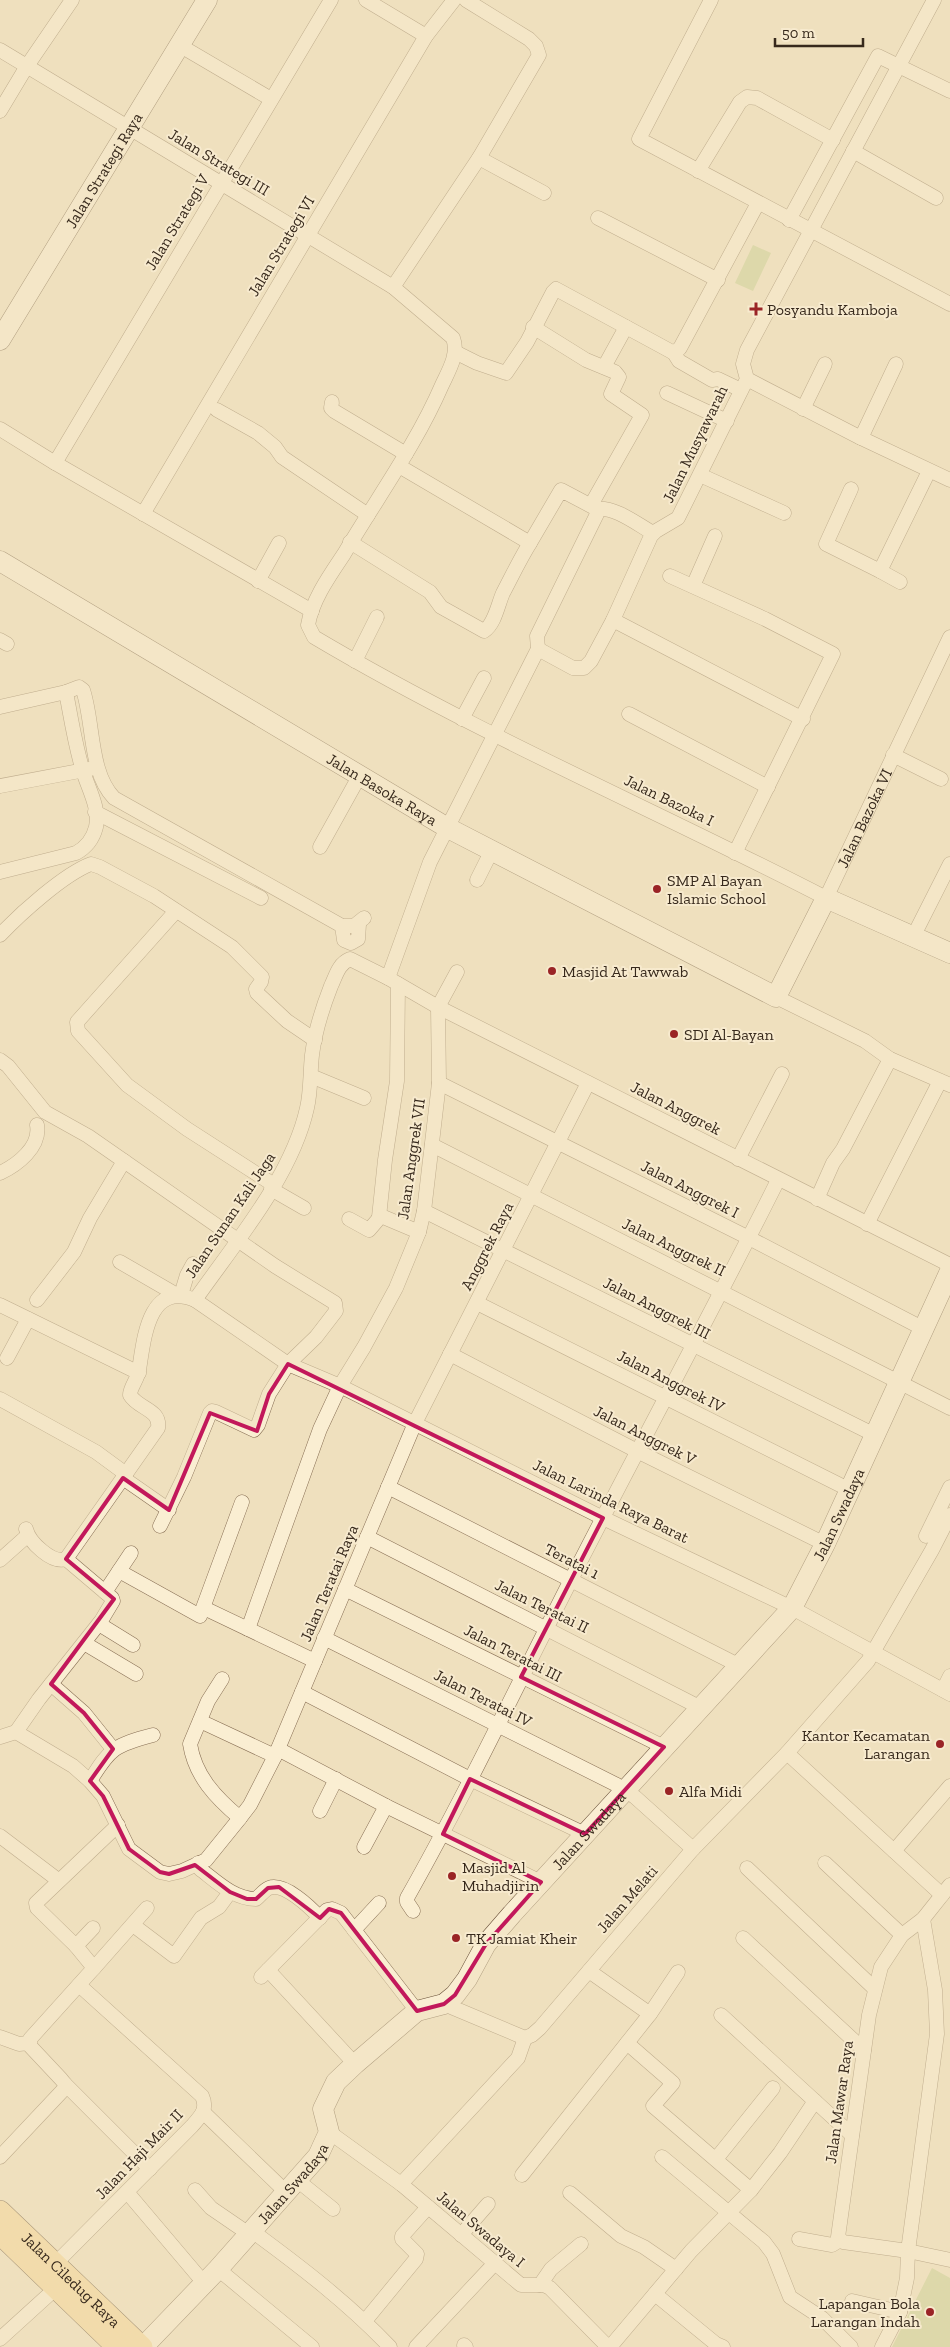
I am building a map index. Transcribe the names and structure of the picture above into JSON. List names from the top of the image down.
{
  "streets": {
    "main road": ["Jalan Ciledug Raya"],
    "street": [
      "Jalan Strategi III",
      "Jalan Strategi Raya",
      "Jalan Strategi V",
      "Jalan Strategi VI",
      "Jalan Musyawarah",
      "Jalan Basoka Raya",
      "Jalan Bazoka I",
      "Jalan Bazoka VI",
      "Jalan Anggrek",
      "Jalan Anggrek VII",
      "Jalan Anggrek I",
      "Jalan Sunan Kali Jaga",
      "Anggrek Raya",
      "Jalan Anggrek II",
      "Jalan Anggrek III",
      "Jalan Anggrek IV",
      "Jalan Anggrek V",
      "Jalan Larinda Raya Barat",
      "Jalan Swadaya",
      "Teratai 1",
      "Jalan Teratai Raya",
      "Jalan Teratai II",
      "Jalan Teratai III",
      "Jalan Teratai IV",
      "Jalan Melati",
      "Jalan Mawar Raya",
      "Jalan Haji Mair II",
      "Jalan Swadaya I"
    ]
  },
  "crossings": [
    ["Jalan Strategi III", "Jalan Strategi Raya"],
    ["Jalan Strategi III", "Jalan Strategi V"],
    ["Jalan Strategi III", "Jalan Strategi VI"],
    ["Jalan Basoka Raya", "Jalan Bazoka VI"],
    ["Jalan Bazoka I", "Jalan Bazoka VI"],
    ["Jalan Anggrek", "Jalan Anggrek VII"],
    ["Jalan Anggrek", "Jalan Sunan Kali Jaga"],
    ["Jalan Anggrek", "Anggrek Raya"],
    ["Jalan Anggrek VII", "Jalan Anggrek I"],
    ["Jalan Anggrek VII", "Jalan Anggrek II"],
    ["Jalan Anggrek VII", "Jalan Anggrek III"],
    ["Jalan Anggrek VII", "Jalan Larinda Raya Barat"],
    ["Jalan Anggrek I", "Anggrek Raya"],
    ["Jalan Anggrek I", "Jalan Swadaya"],
    ["Jalan Sunan Kali Jaga", "Jalan Larinda Raya Barat"],
    ["Anggrek Raya", "Jalan Anggrek II"],
    ["Anggrek Raya", "Jalan Anggrek III"],
    ["Anggrek Raya", "Jalan Anggrek IV"],
    ["Anggrek Raya", "Jalan Anggrek V"],
    ["Anggrek Raya", "Jalan Larinda Raya Barat"],
    ["Anggrek Raya", "Jalan Teratai Raya"],
    ["Jalan Anggrek II", "Jalan Swadaya"],
    ["Jalan Anggrek III", "Jalan Swadaya"],
    ["Jalan Anggrek IV", "Jalan Swadaya"],
    ["Jalan Anggrek V", "Jalan Swadaya"],
    ["Jalan Larinda Raya Barat", "Jalan Swadaya"],
    ["Jalan Larinda Raya Barat", "Jalan Teratai Raya"],
    ["Jalan Larinda Raya Barat", "Jalan Melati"],
    ["Jalan Swadaya", "Teratai 1"],
    ["Jalan Swadaya", "Jalan Teratai II"],
    ["Jalan Swadaya", "Jalan Teratai III"],
    ["Jalan Swadaya", "Jalan Teratai IV"],
    ["Jalan Swadaya", "Jalan Swadaya I"],
    ["Jalan Swadaya", "Jalan Ciledug Raya"],
    ["Teratai 1", "Jalan Teratai Raya"],
    ["Jalan Teratai Raya", "Jalan Teratai II"],
    ["Jalan Teratai Raya", "Jalan Teratai III"],
    ["Jalan Teratai Raya", "Jalan Teratai IV"],
    ["Jalan Haji Mair II", "Jalan Ciledug Raya"]
  ],
  "places": {
    "health": ["Posyandu Kamboja"],
    "other": [
      "SMP Al Bayan Islamic School",
      "Masjid At Tawwab",
      "SDI Al-Bayan",
      "Kantor Kecamatan Larangan",
      "Alfa Midi",
      "Masjid Al Muhadjirin",
      "TK Jamiat Kheir",
      "Lapangan Bola Larangan Indah"
    ]
  },
  "scale_bar": "50 m"
}
